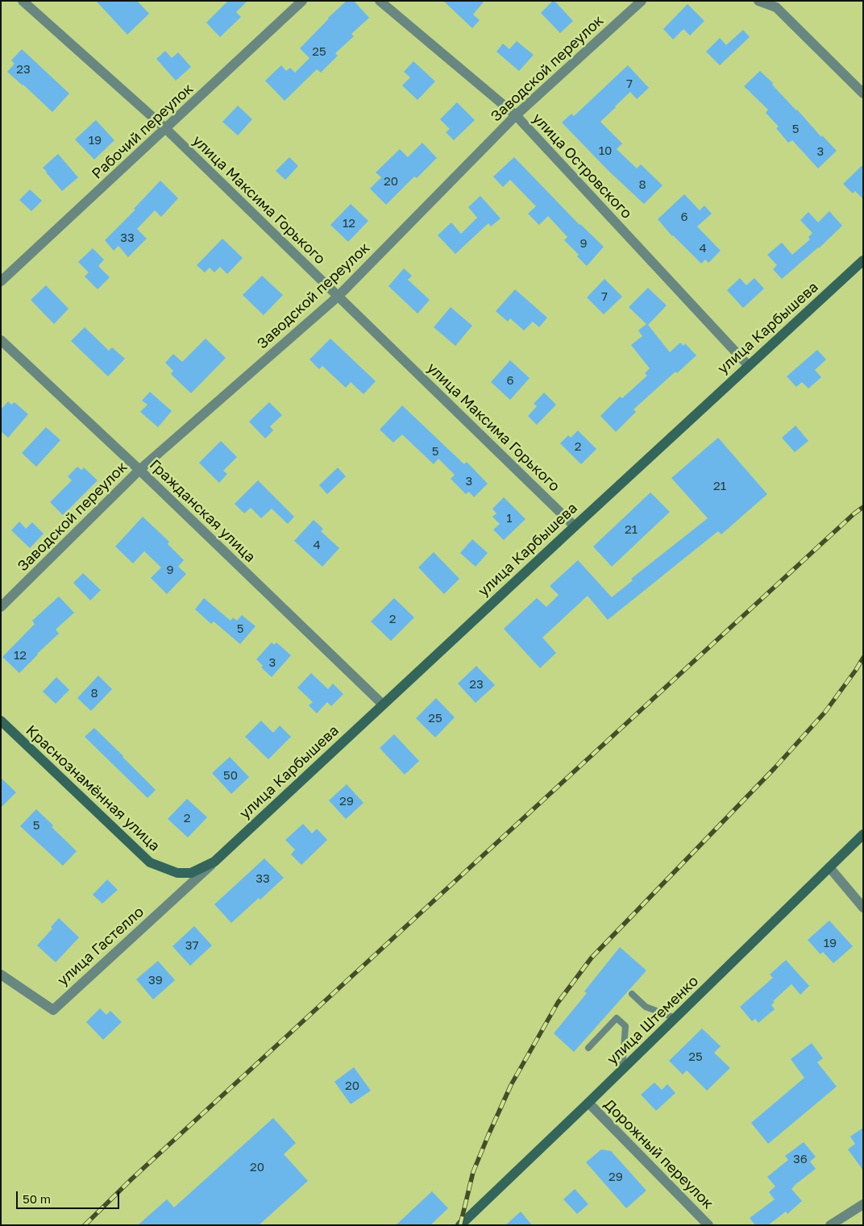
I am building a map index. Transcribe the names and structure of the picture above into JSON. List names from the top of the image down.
{
  "streets": {
    "main road": ["улица Карбышева", "Краснознамённая улица", "улица Штеменко"],
    "street": [
      "Заводской переулок",
      "Рабочий переулок",
      "улица Островского",
      "улица Максима Горького",
      "Гражданская улица",
      "улица Гастелло",
      "Дорожный переулок"
    ]
  },
  "crossings": [
    ["Заводской переулок", "улица Островского"],
    ["Заводской переулок", "улица Максима Горького"],
    ["Заводской переулок", "Гражданская улица"],
    ["Рабочий переулок", "улица Максима Горького"],
    ["улица Островского", "улица Карбышева"],
    ["улица Максима Горького", "улица Карбышева"],
    ["улица Карбышева", "Гражданская улица"],
    ["улица Карбышева", "Краснознамённая улица"],
    ["улица Карбышева", "улица Гастелло"],
    ["Краснознамённая улица", "улица Гастелло"],
    ["улица Штеменко", "Дорожный переулок"]
  ],
  "house_numbers": [
    "25",
    "23",
    "7",
    "5",
    "19",
    "10",
    "3",
    "20",
    "8",
    "6",
    "12",
    "33",
    "9",
    "4",
    "7",
    "6",
    "2",
    "5",
    "3",
    "21",
    "1",
    "21",
    "4",
    "9",
    "2",
    "5",
    "12",
    "3",
    "23",
    "8",
    "25",
    "50",
    "29",
    "2",
    "5",
    "33",
    "19",
    "37",
    "39",
    "25",
    "20",
    "36",
    "20",
    "29"
  ],
  "scale_bar": "50 m"
}
